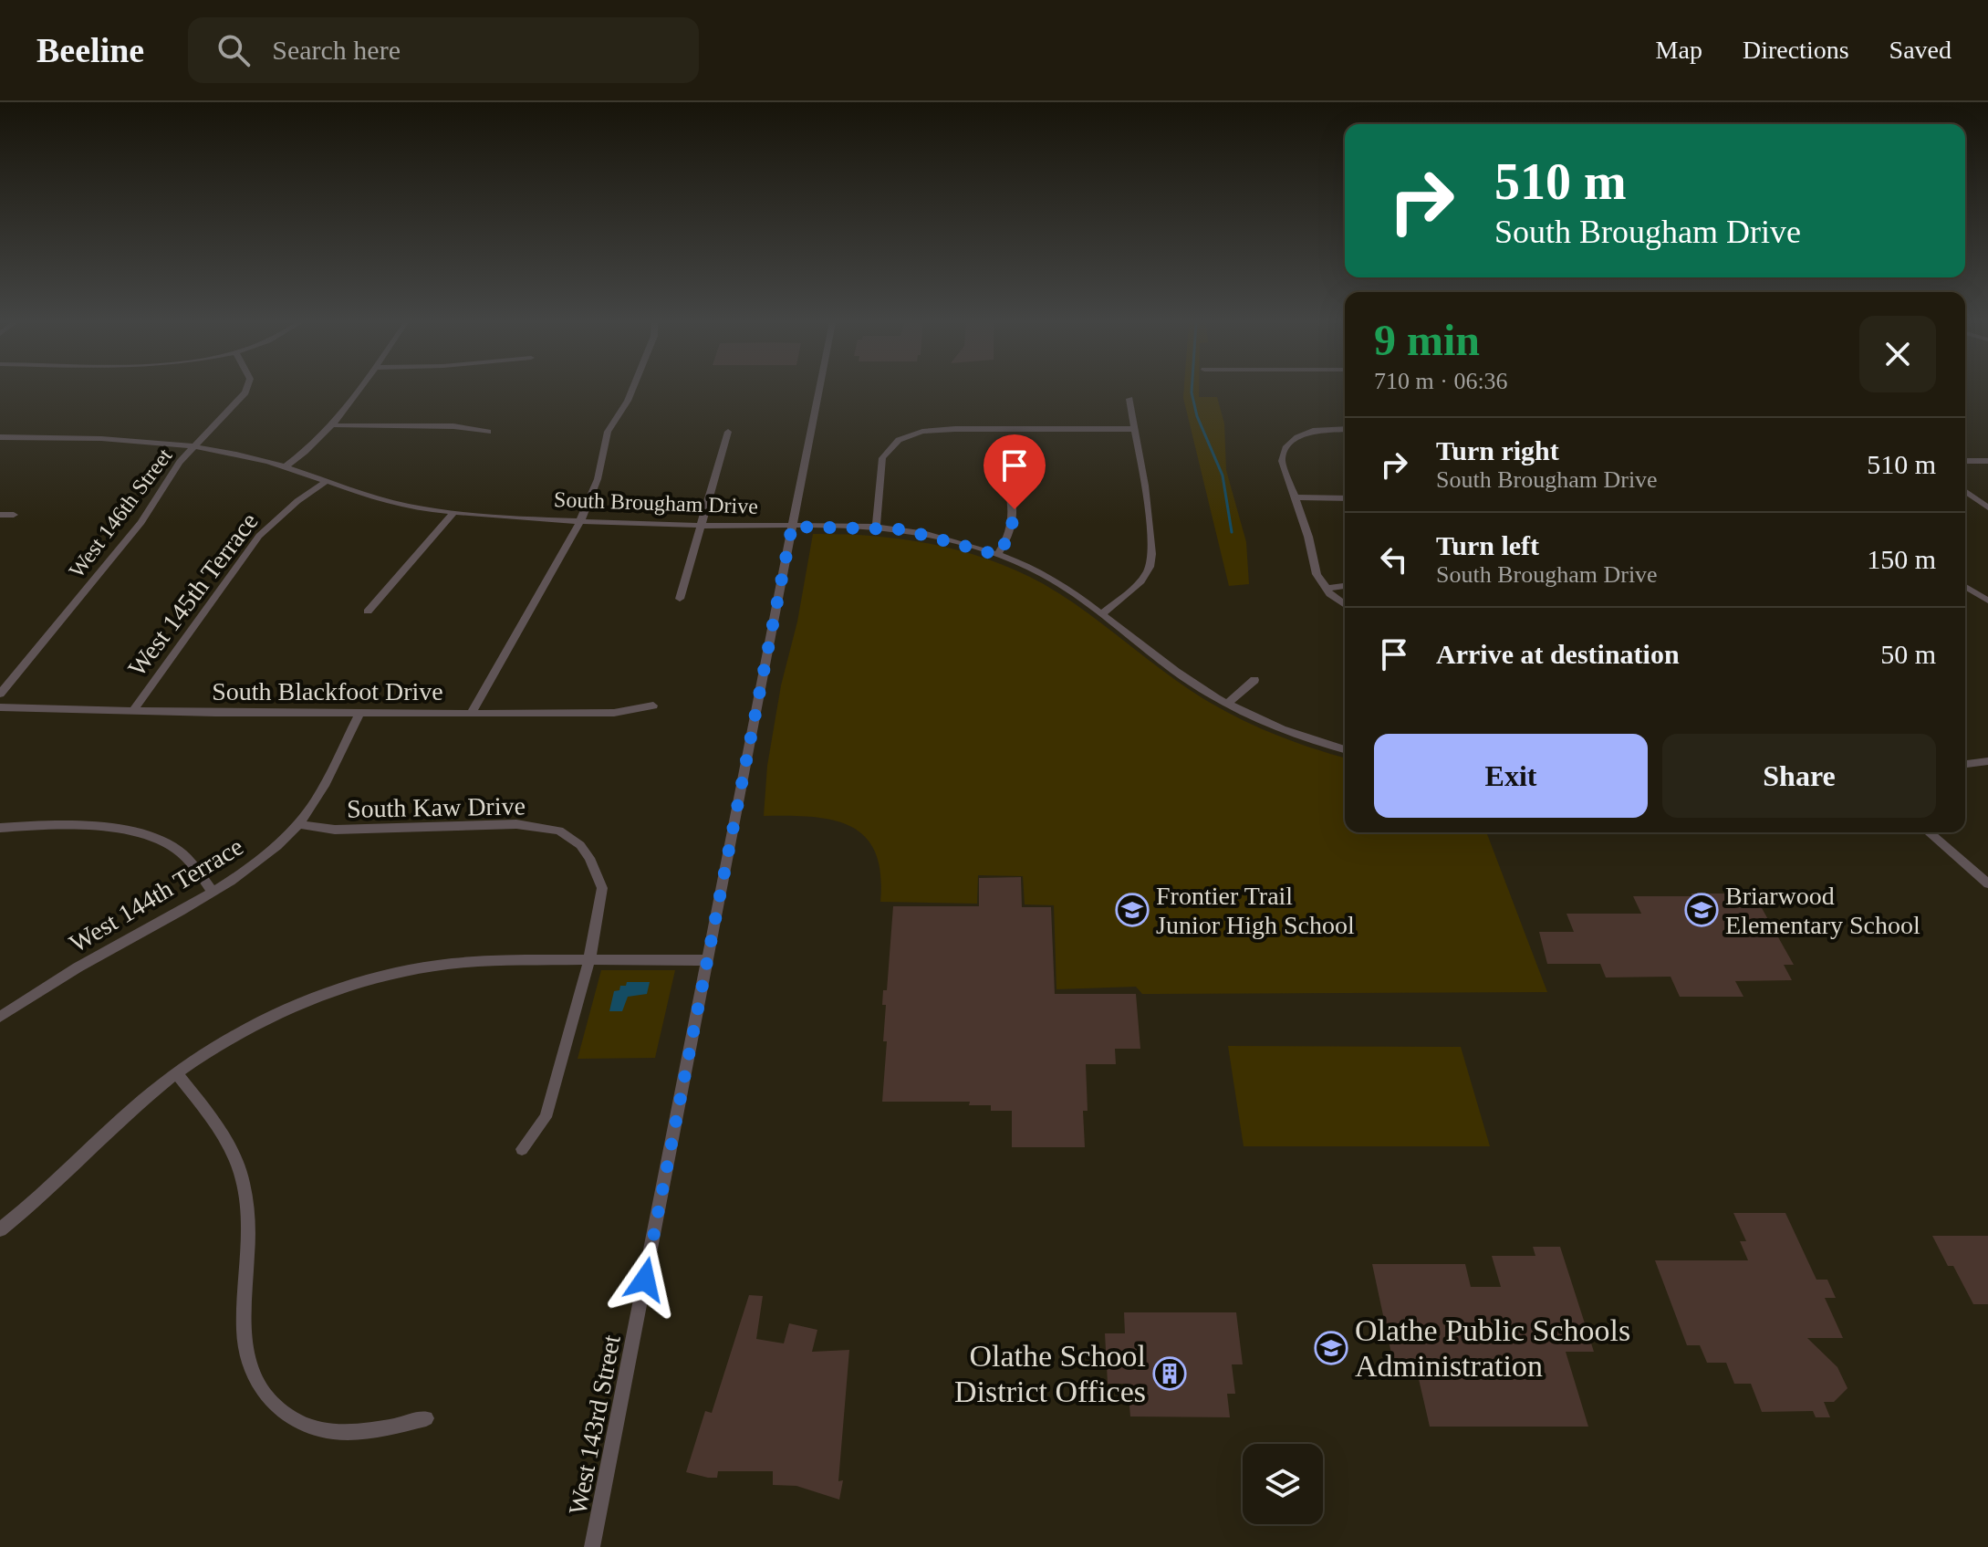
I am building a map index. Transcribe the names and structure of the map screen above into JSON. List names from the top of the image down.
{
  "streets": {
    "street": [
      "South Brougham Drive",
      "West 146th Street",
      "West 145th Terrace",
      "South Blackfoot Drive",
      "South Kaw Drive",
      "West 144th Terrace",
      "West 143rd Street"
    ]
  },
  "crossings": [
    ["South Brougham Drive", "West 146th Street"],
    ["South Brougham Drive", "West 145th Terrace"],
    ["South Brougham Drive", "West 143rd Street"],
    ["West 145th Terrace", "South Blackfoot Drive"],
    ["South Blackfoot Drive", "West 144th Terrace"],
    ["South Kaw Drive", "West 144th Terrace"]
  ],
  "places": {
    "school or university": ["Frontier Trail Junior High School", "Briarwood Elementary School", "Olathe Public Schools Administration"],
    "building": ["Olathe School District Offices"]
  },
  "page": {
    "header": "Beeline",
    "search": "Search here",
    "nav": ["Map", "Directions", "Saved"],
    "turn": ["510 m", "South Brougham Drive"],
    "heading": ["9 min", "710 m · 06:36"],
    "list": [
      {
        "name": "Turn right",
        "note": "South Brougham Drive",
        "value": "510 m"
      },
      {
        "name": "Turn left",
        "note": "South Brougham Drive",
        "value": "150 m"
      },
      {
        "name": "Arrive at destination",
        "value": "50 m"
      }
    ],
    "buttons": ["Exit", "Share"]
  }
}
